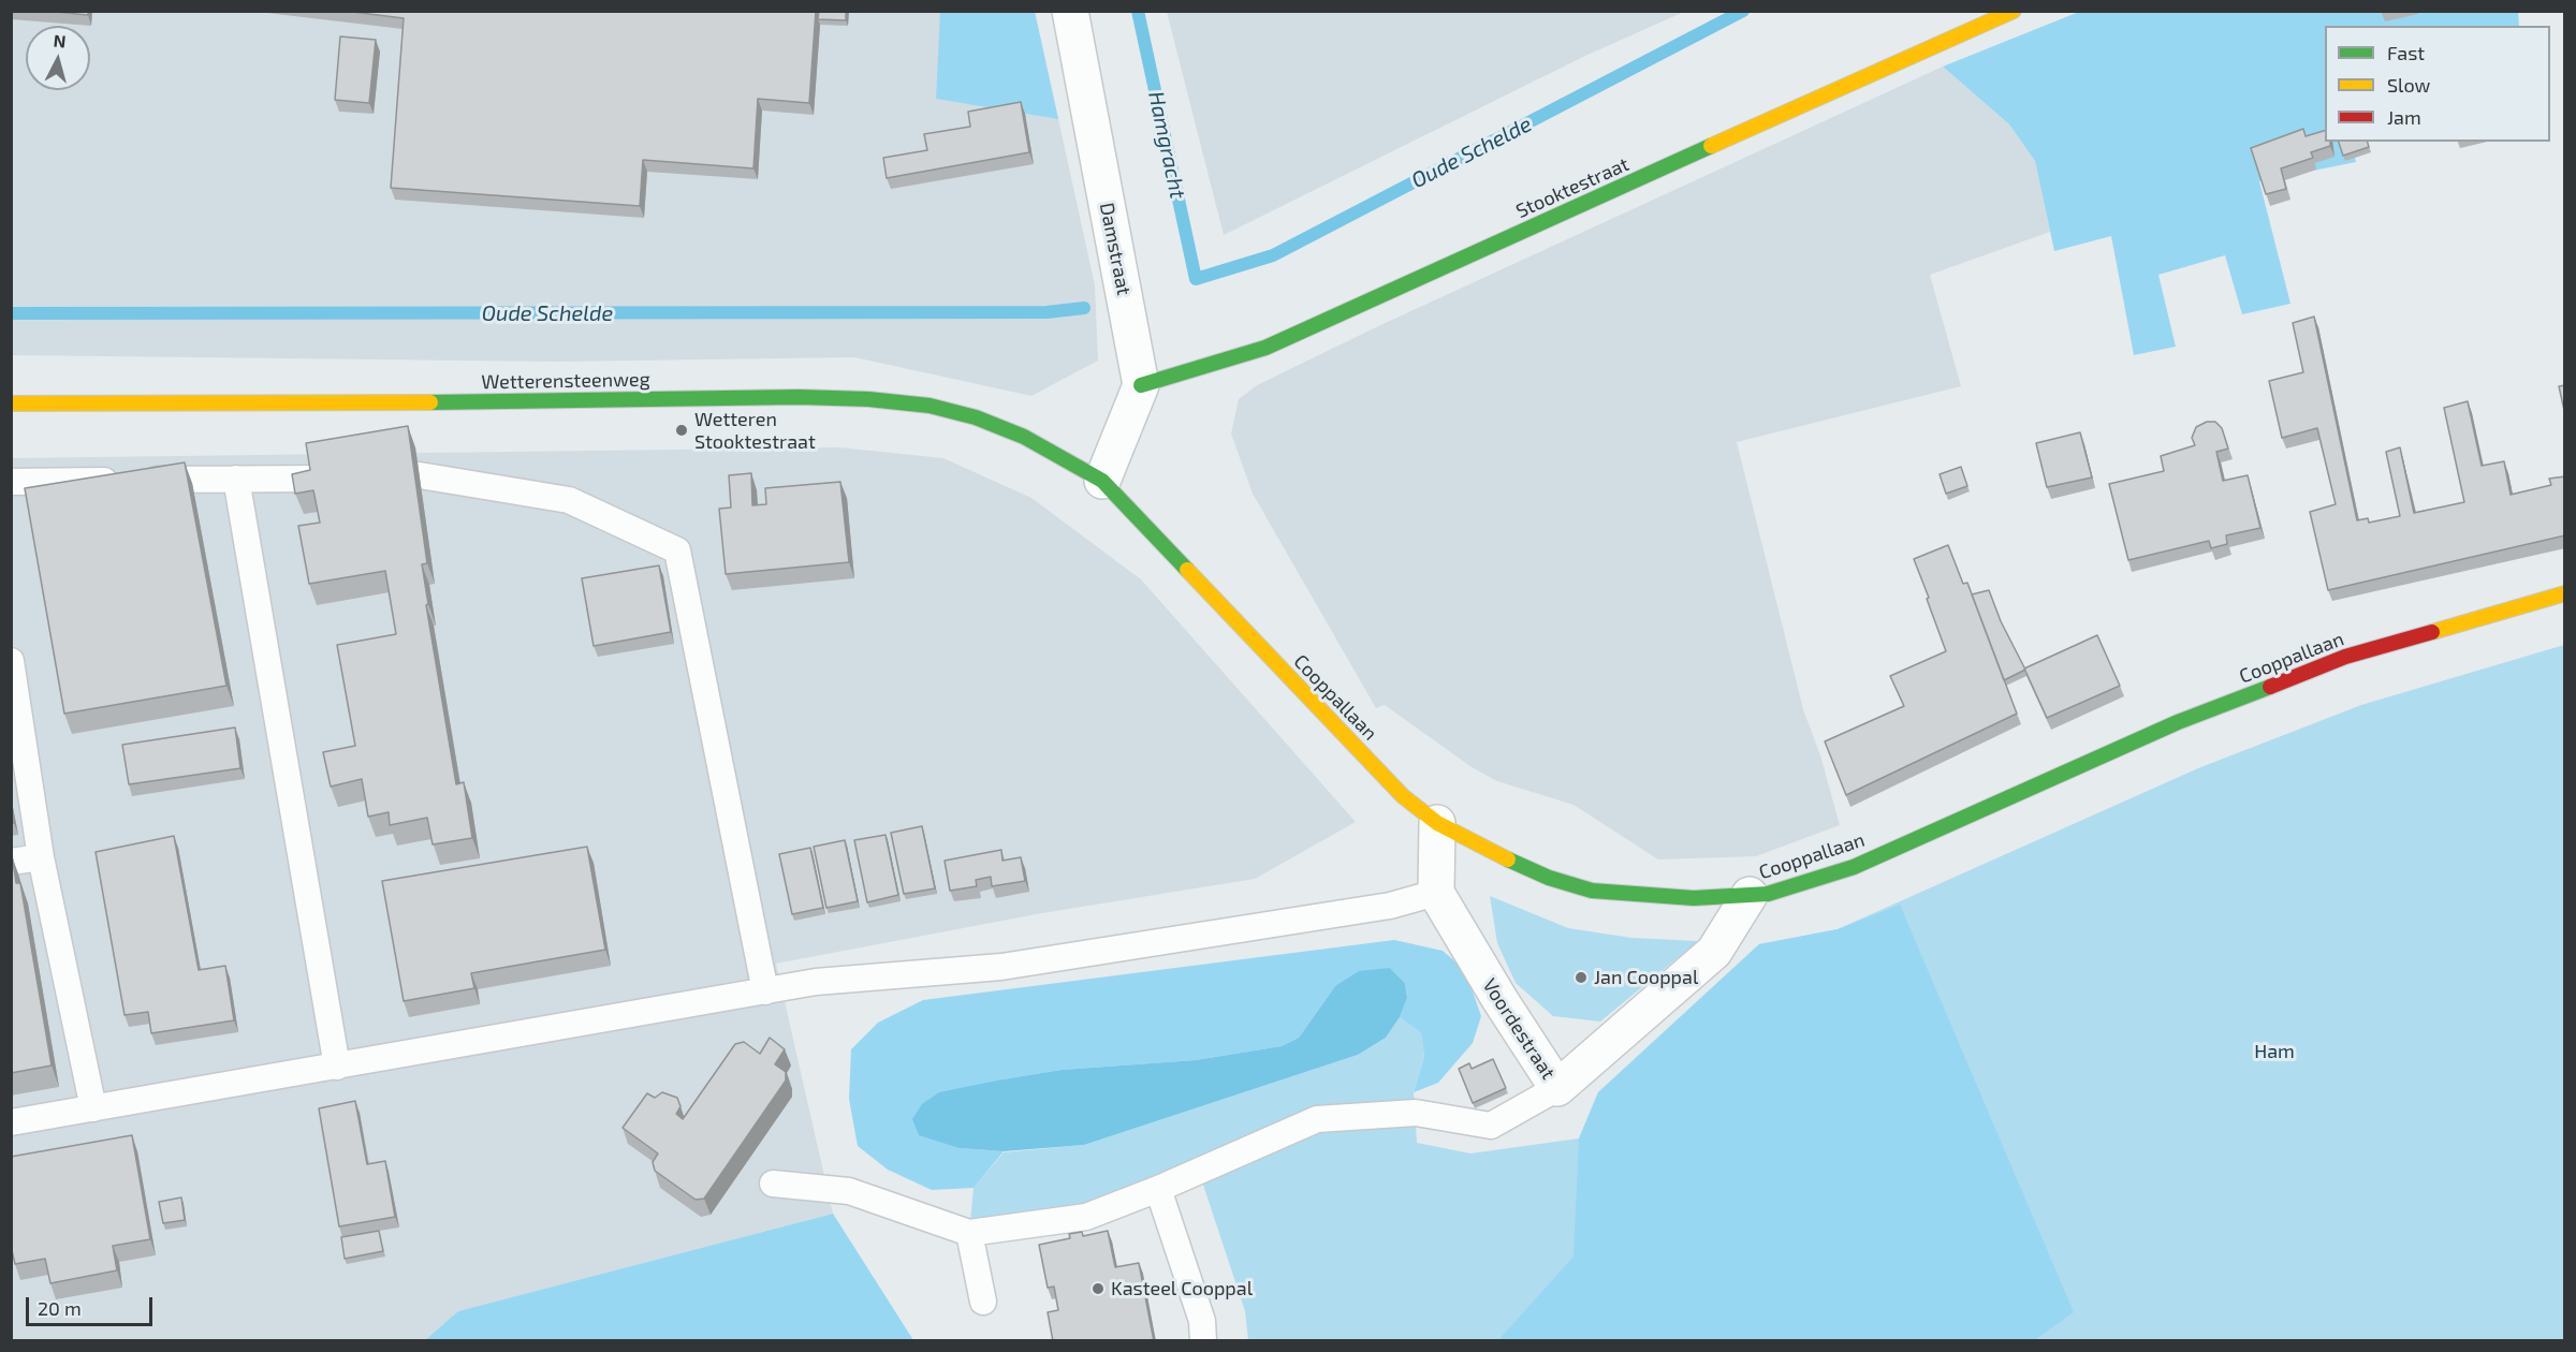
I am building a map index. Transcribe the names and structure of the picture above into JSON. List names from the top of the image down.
{
  "streets": {
    "street": [
      "Stooktestraat",
      "Damstraat",
      "Wetterensteenweg",
      "Cooppallaan",
      "Voordestraat"
    ]
  },
  "crossings": [
    ["Stooktestraat", "Damstraat"],
    ["Wetterensteenweg", "Cooppallaan"],
    ["Cooppallaan", "Voordestraat"]
  ],
  "water": ["Hamgracht", "Oude Schelde"],
  "parks": ["Ham"],
  "places": ["Wetteren Stooktestraat", "Jan Cooppal", "Kasteel Cooppal"],
  "legend": ["Fast", "Slow", "Jam"],
  "scale_bar": "20 m",
  "north": "top"
}
